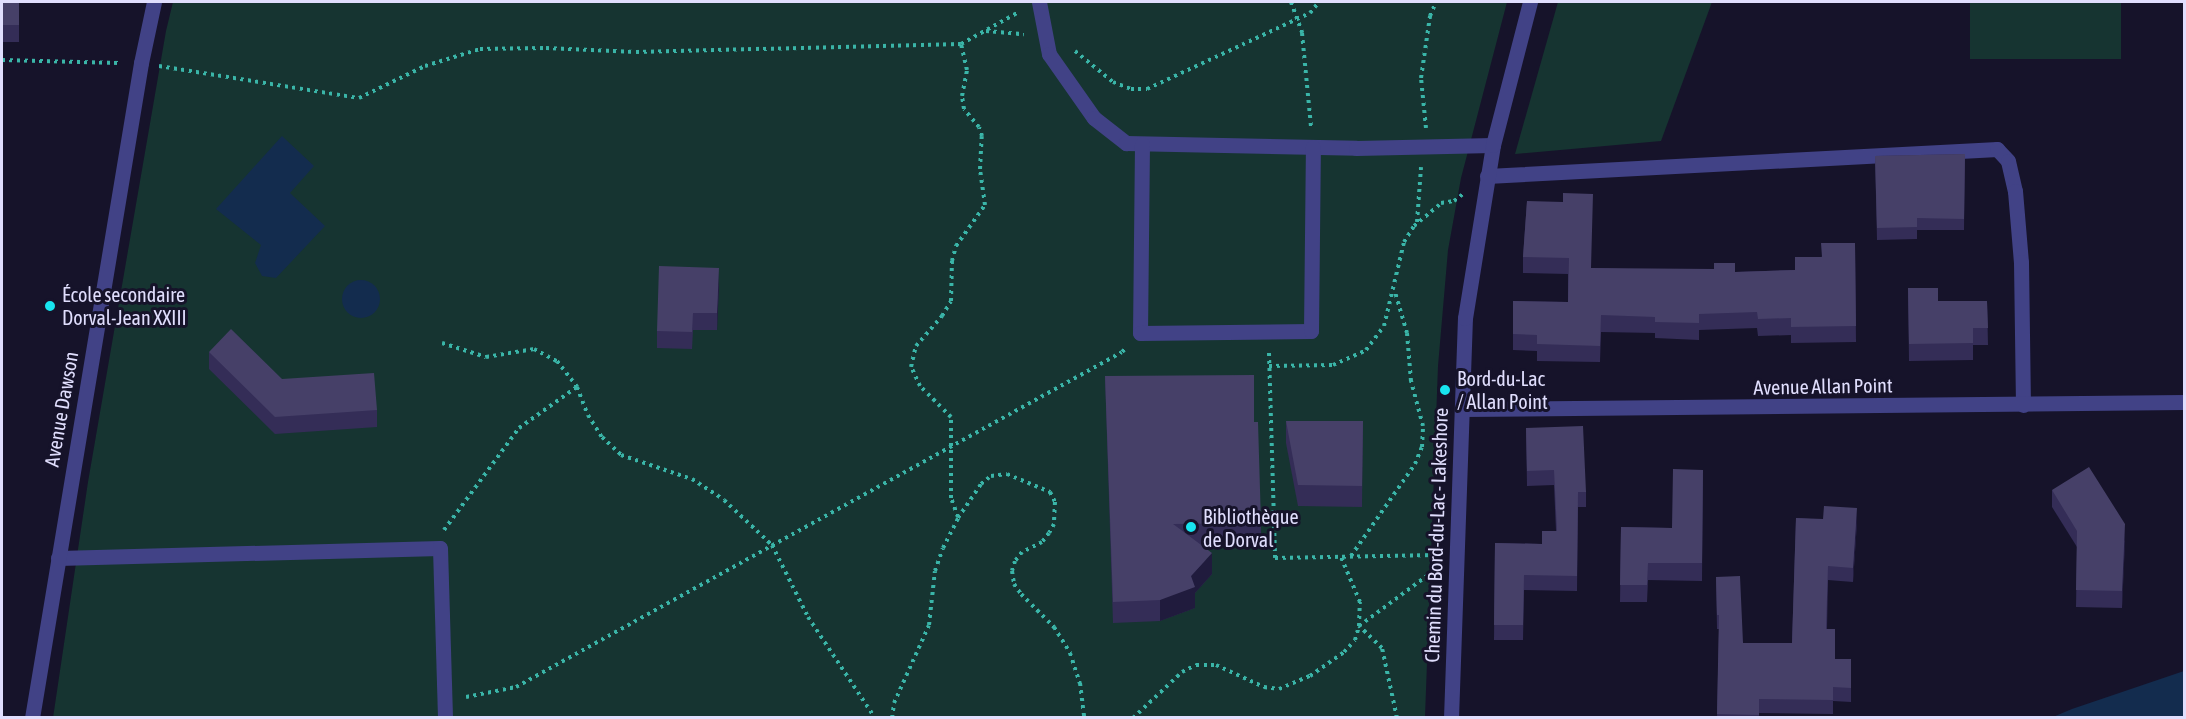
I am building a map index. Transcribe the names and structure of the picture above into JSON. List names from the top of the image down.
{
  "streets": {
    "street": ["Avenue Allan Point", "Avenue Dawson", "Chemin du Bord-du-Lac - Lakeshore"]
  },
  "crossings": [
    ["Avenue Allan Point", "Chemin du Bord-du-Lac - Lakeshore"]
  ],
  "places": ["École secondaire Dorval-Jean XXIII", "Bord-du-Lac / Allan Point", "Bibliothèque de Dorval"]
}
